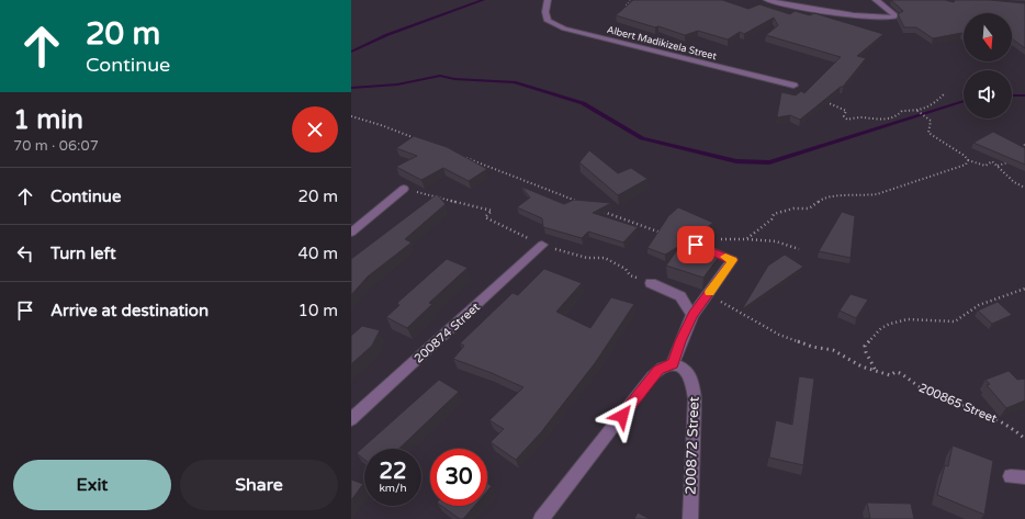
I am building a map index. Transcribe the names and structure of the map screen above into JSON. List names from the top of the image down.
{
  "streets": {
    "street": ["Albert Madikizela Street", "200874 Street", "200872 Street"],
    "path": ["200865 Street"]
  },
  "north": "bottom",
  "page": {
    "turn": ["20 m", "Continue"],
    "heading": ["1 min", "70 m · 06:07"],
    "list": [
      {
        "name": "Continue",
        "value": "20 m"
      },
      {
        "name": "Turn left",
        "value": "40 m"
      },
      {
        "name": "Arrive at destination",
        "value": "10 m"
      }
    ],
    "speed": "22 km/h",
    "limit": "30",
    "buttons": ["Exit", "Share"]
  }
}
